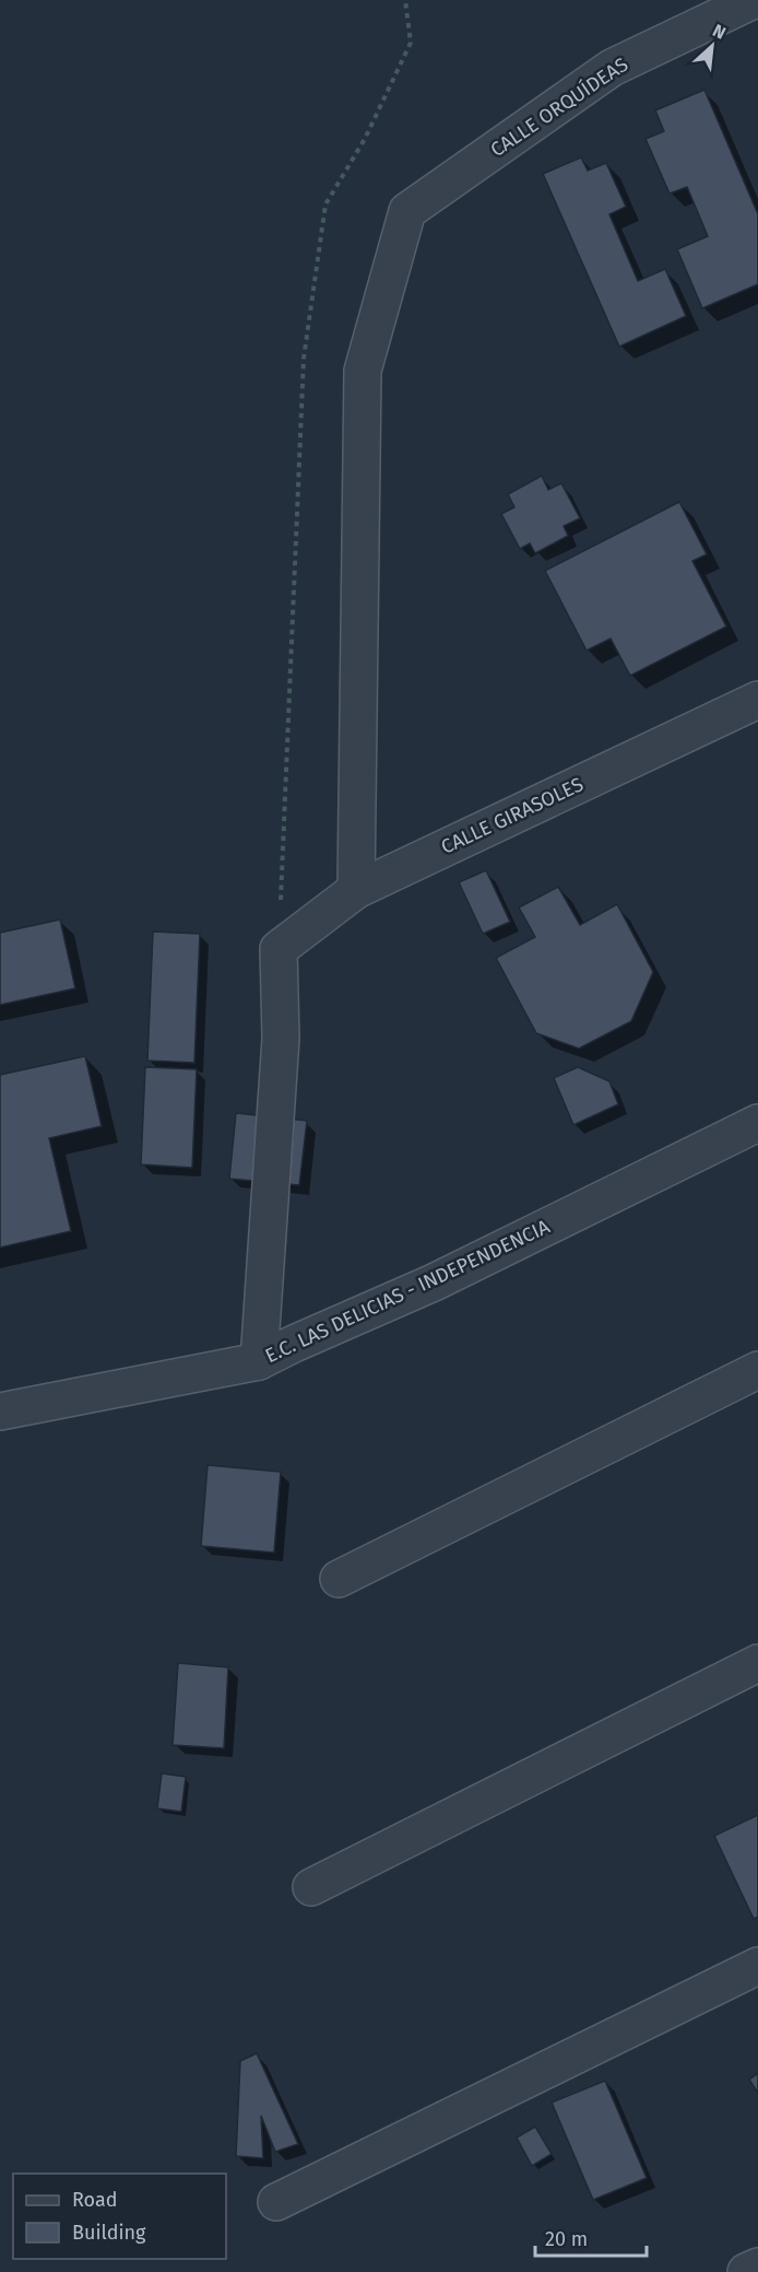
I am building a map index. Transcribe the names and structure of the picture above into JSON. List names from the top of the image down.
{
  "streets": {
    "street": ["CALLE ORQUÍDEAS", "CALLE GIRASOLES", "E.C. LAS DELICIAS - INDEPENDENCIA"]
  },
  "crossings": [
    ["CALLE ORQUÍDEAS", "CALLE GIRASOLES"]
  ],
  "legend": ["Road", "Building"],
  "scale_bar": "20 m",
  "north": "top right"
}
